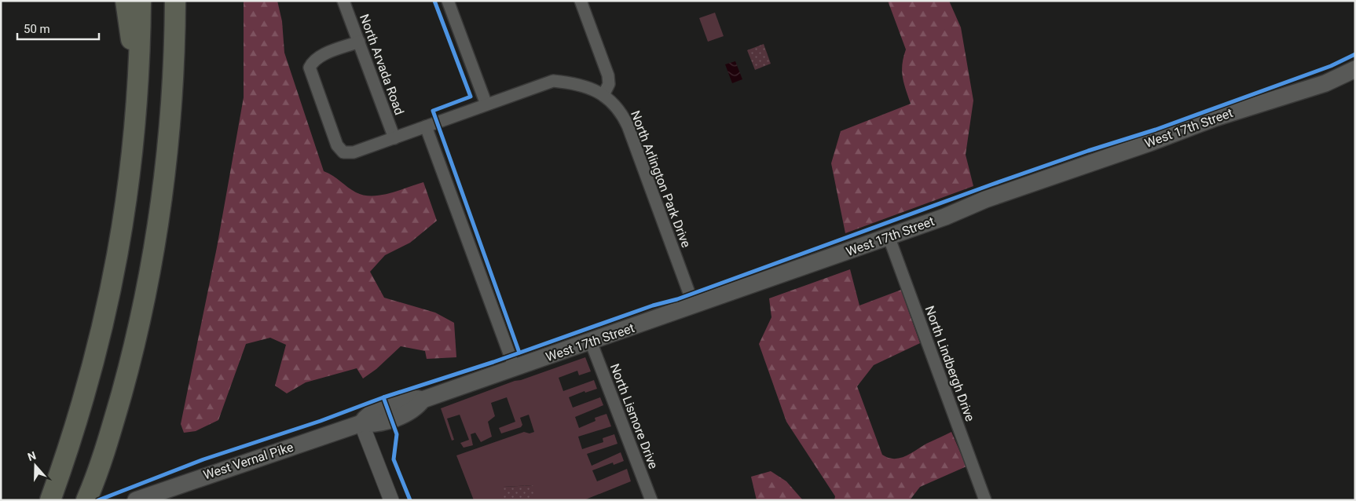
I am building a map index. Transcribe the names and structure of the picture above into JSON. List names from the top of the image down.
{
  "streets": {
    "main road": ["West 17th Street", "West Vernal Pike"],
    "street": [
      "North Arvada Road",
      "North Arlington Park Drive",
      "North Lindbergh Drive",
      "North Lismore Drive"
    ]
  },
  "crossings": [
    ["North Arvada Road", "North Arlington Park Drive"],
    ["West 17th Street", "North Arlington Park Drive"],
    ["West 17th Street", "North Lindbergh Drive"],
    ["West 17th Street", "North Lismore Drive"],
    ["West 17th Street", "West Vernal Pike"]
  ],
  "scale_bar": "50 m",
  "north": "top"
}
